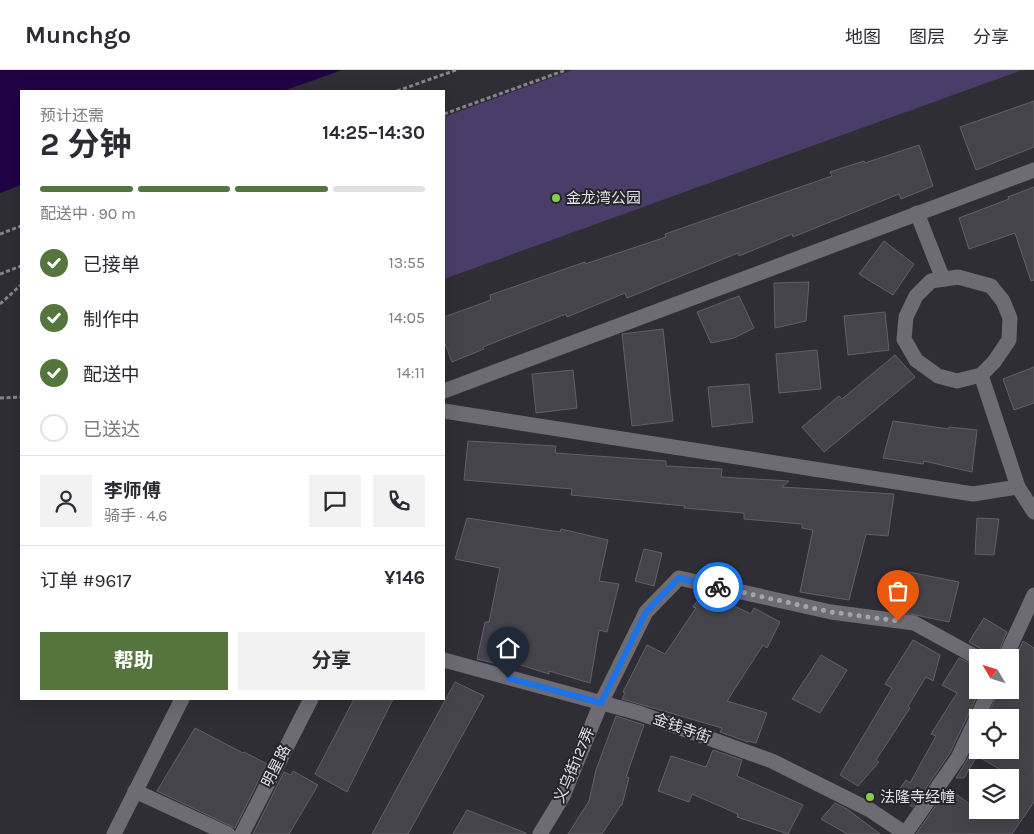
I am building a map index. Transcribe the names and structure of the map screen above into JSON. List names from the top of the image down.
{
  "streets": {
    "street": ["金钱寺街", "义乌街127弄", "明星路"]
  },
  "crossings": [
    ["金钱寺街", "义乌街127弄"]
  ],
  "places": ["金龙湾公园", "法隆寺经幢"],
  "north": "top left",
  "page": {
    "header": "Munchgo",
    "nav": ["地图", "图层", "分享"],
    "heading": ["2 分钟", "预计还需", "14:25–14:30"],
    "panel": [
      "李师傅",
      "骑手 · 4.6",
      "订单 #9617",
      "¥146"
    ],
    "bar": "配送中 · 90 m",
    "list": [
      ["已接单", "13:55"],
      ["制作中", "14:05"],
      ["配送中", "14:11"],
      "已送达"
    ],
    "buttons": ["帮助", "分享"]
  }
}
